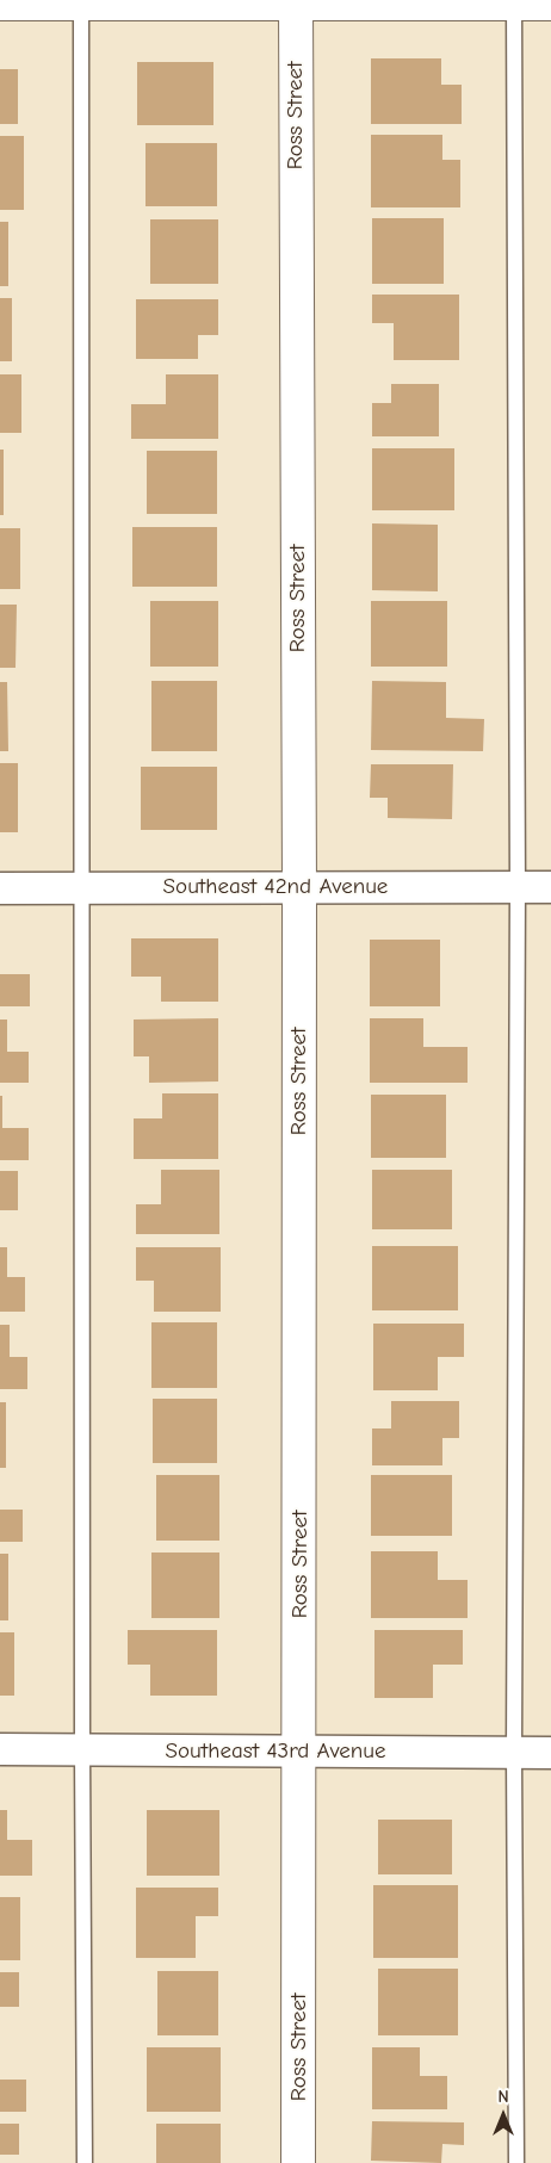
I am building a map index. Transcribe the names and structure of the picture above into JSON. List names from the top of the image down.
{
  "streets": {
    "street": ["Ross Street", "Southeast 42nd Avenue", "Southeast 43rd Avenue"]
  },
  "crossings": [
    ["Ross Street", "Southeast 42nd Avenue"],
    ["Ross Street", "Southeast 43rd Avenue"]
  ],
  "north": "top"
}
